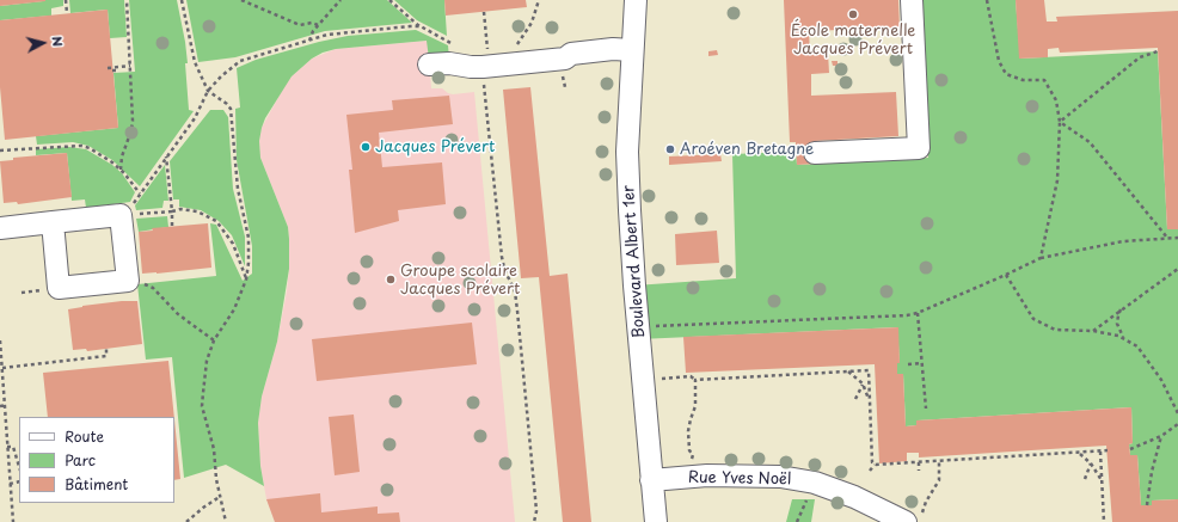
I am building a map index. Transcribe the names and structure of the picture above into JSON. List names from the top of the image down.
{
  "streets": {
    "street": ["Boulevard Albert 1er", "Rue Yves Noël"]
  },
  "crossings": [
    ["Boulevard Albert 1er", "Rue Yves Noël"]
  ],
  "places": [
    "École maternelle Jacques Prévert",
    "Jacques Prévert",
    "Aroéven Bretagne",
    "Groupe scolaire Jacques Prévert"
  ],
  "legend": ["Route", "Parc", "Bâtiment"],
  "north": "right"
}
